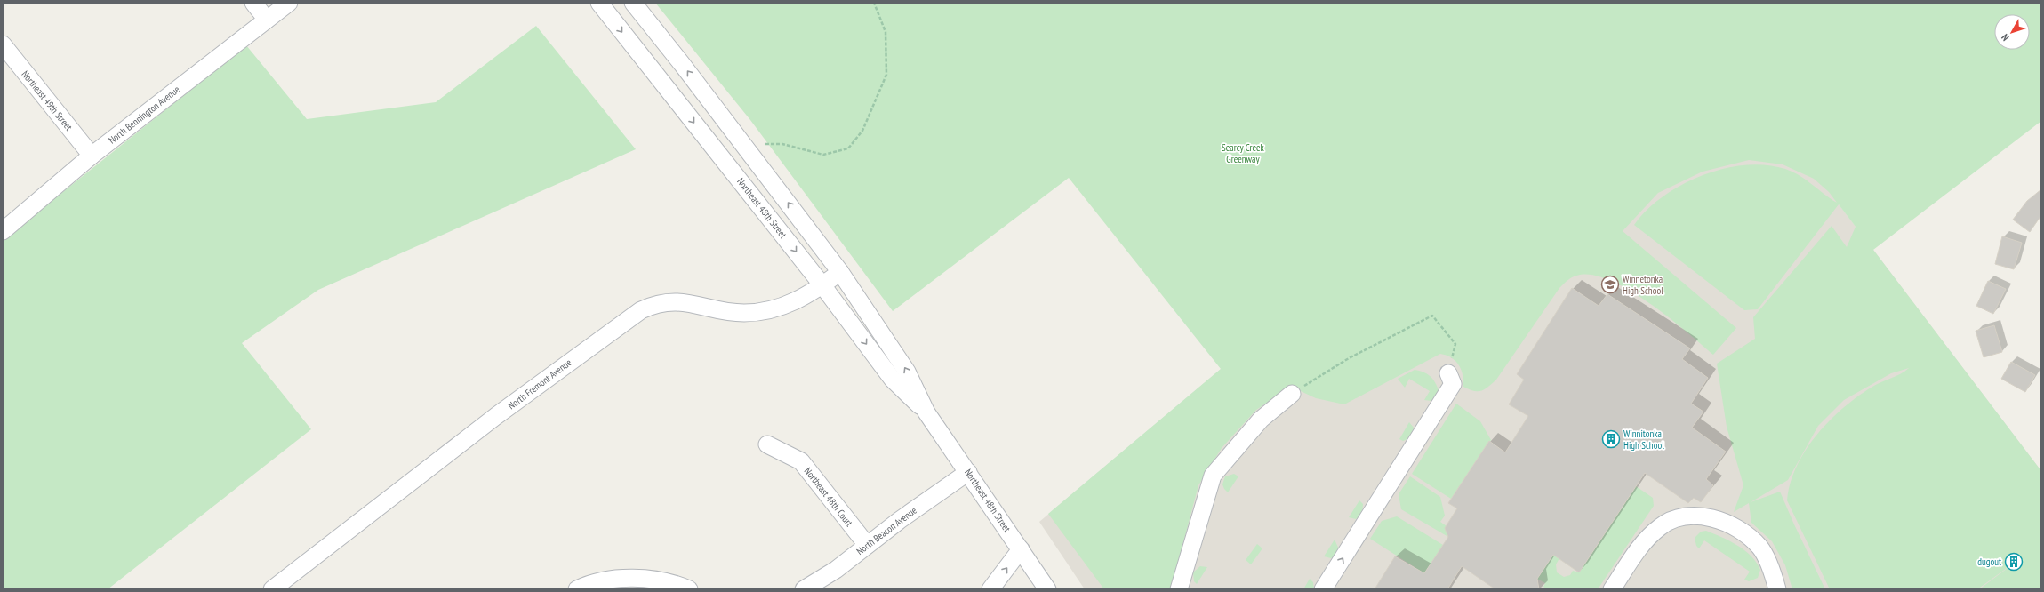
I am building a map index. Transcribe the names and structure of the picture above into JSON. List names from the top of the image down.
{
  "streets": {
    "street": [
      "Northeast 49th Street",
      "North Bennington Avenue",
      "Northeast 48th Street",
      "North Fremont Avenue",
      "Northeast 48th Court",
      "North Beacon Avenue"
    ]
  },
  "crossings": [
    ["Northeast 49th Street", "North Bennington Avenue"],
    ["Northeast 48th Street", "North Fremont Avenue"],
    ["Northeast 48th Street", "North Beacon Avenue"],
    ["Northeast 48th Court", "North Beacon Avenue"]
  ],
  "parks": ["Searcy Creek Greenway"],
  "places": {
    "school or university": ["Winnetonka High School"],
    "building": ["Winnitonka High School", "dugout"]
  },
  "north": "bottom left"
}
